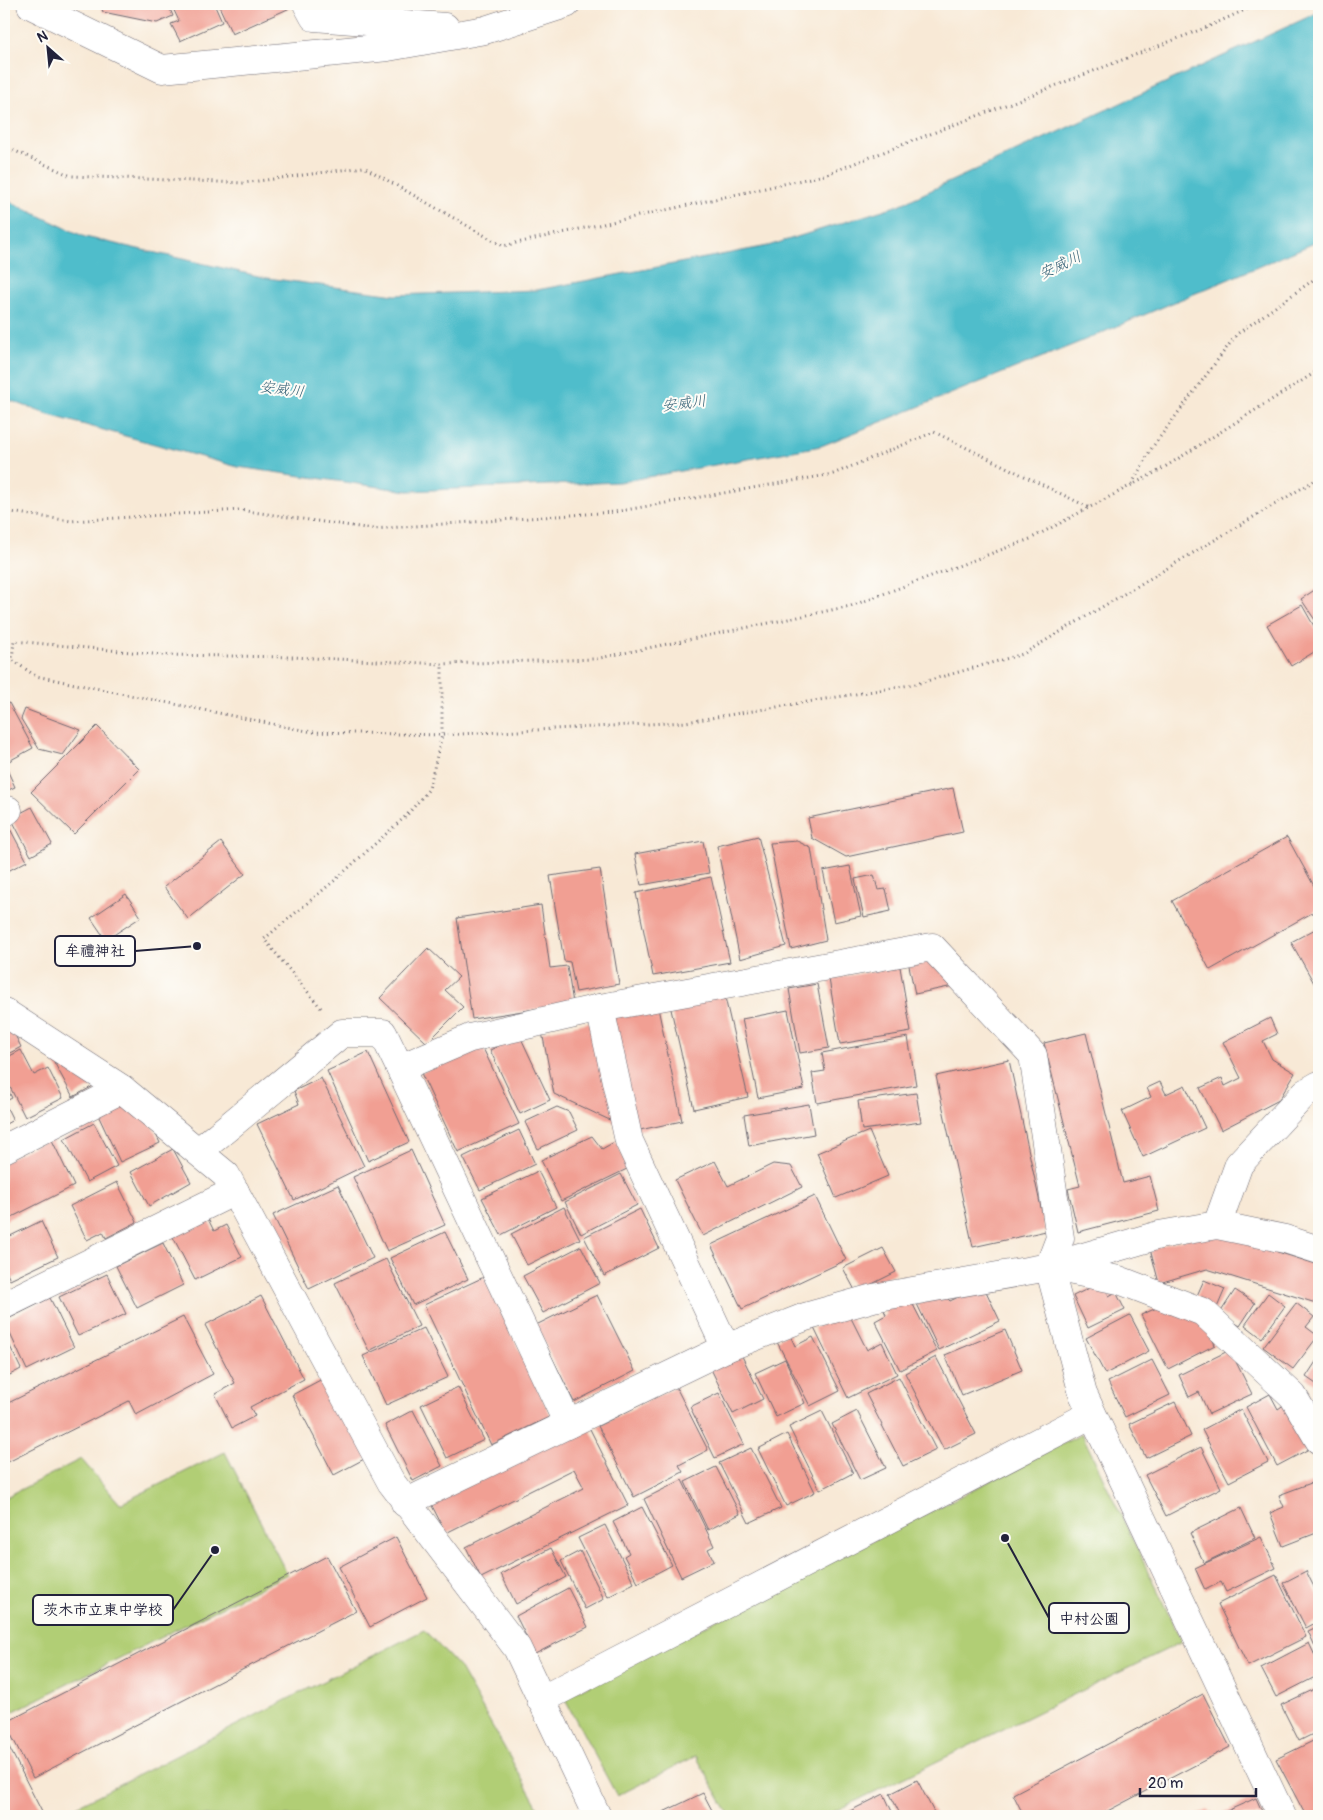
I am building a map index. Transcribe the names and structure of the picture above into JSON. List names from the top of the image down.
{
  "water": ["安威川"],
  "places": ["牟禮神社", "中村公園", "茨木市立東中学校"],
  "scale_bar": "20 m",
  "north": "top left"
}
